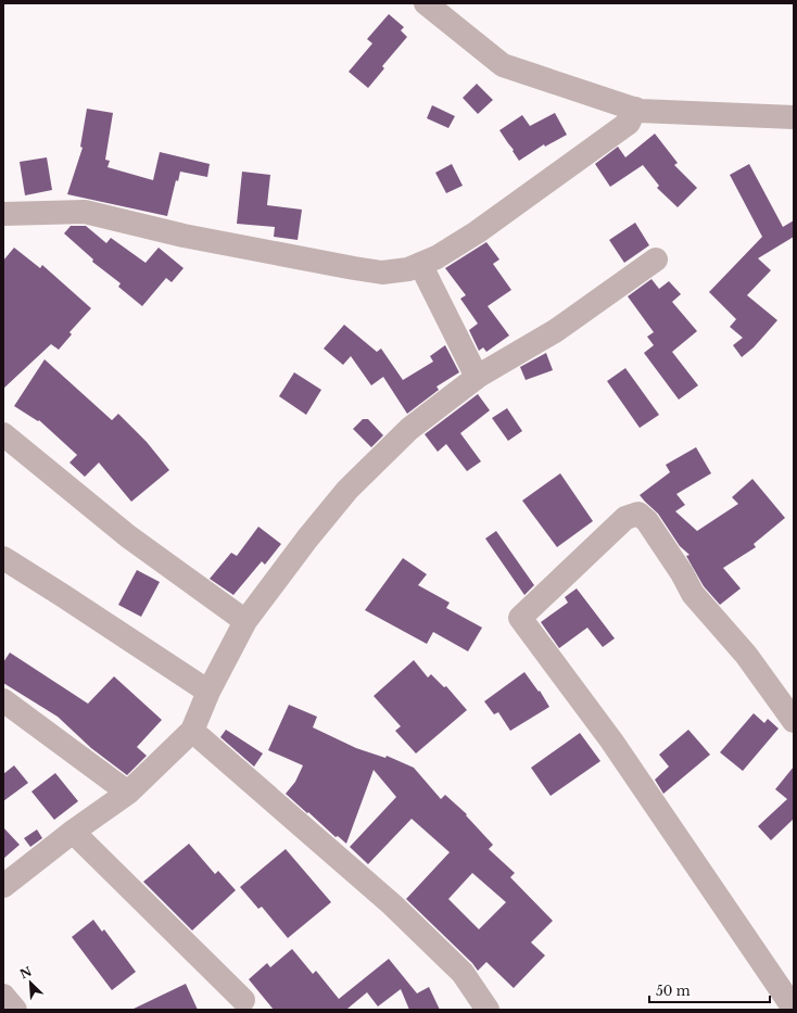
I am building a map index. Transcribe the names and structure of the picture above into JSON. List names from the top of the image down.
{
  "scale_bar": "50 m",
  "north": "top left"
}
